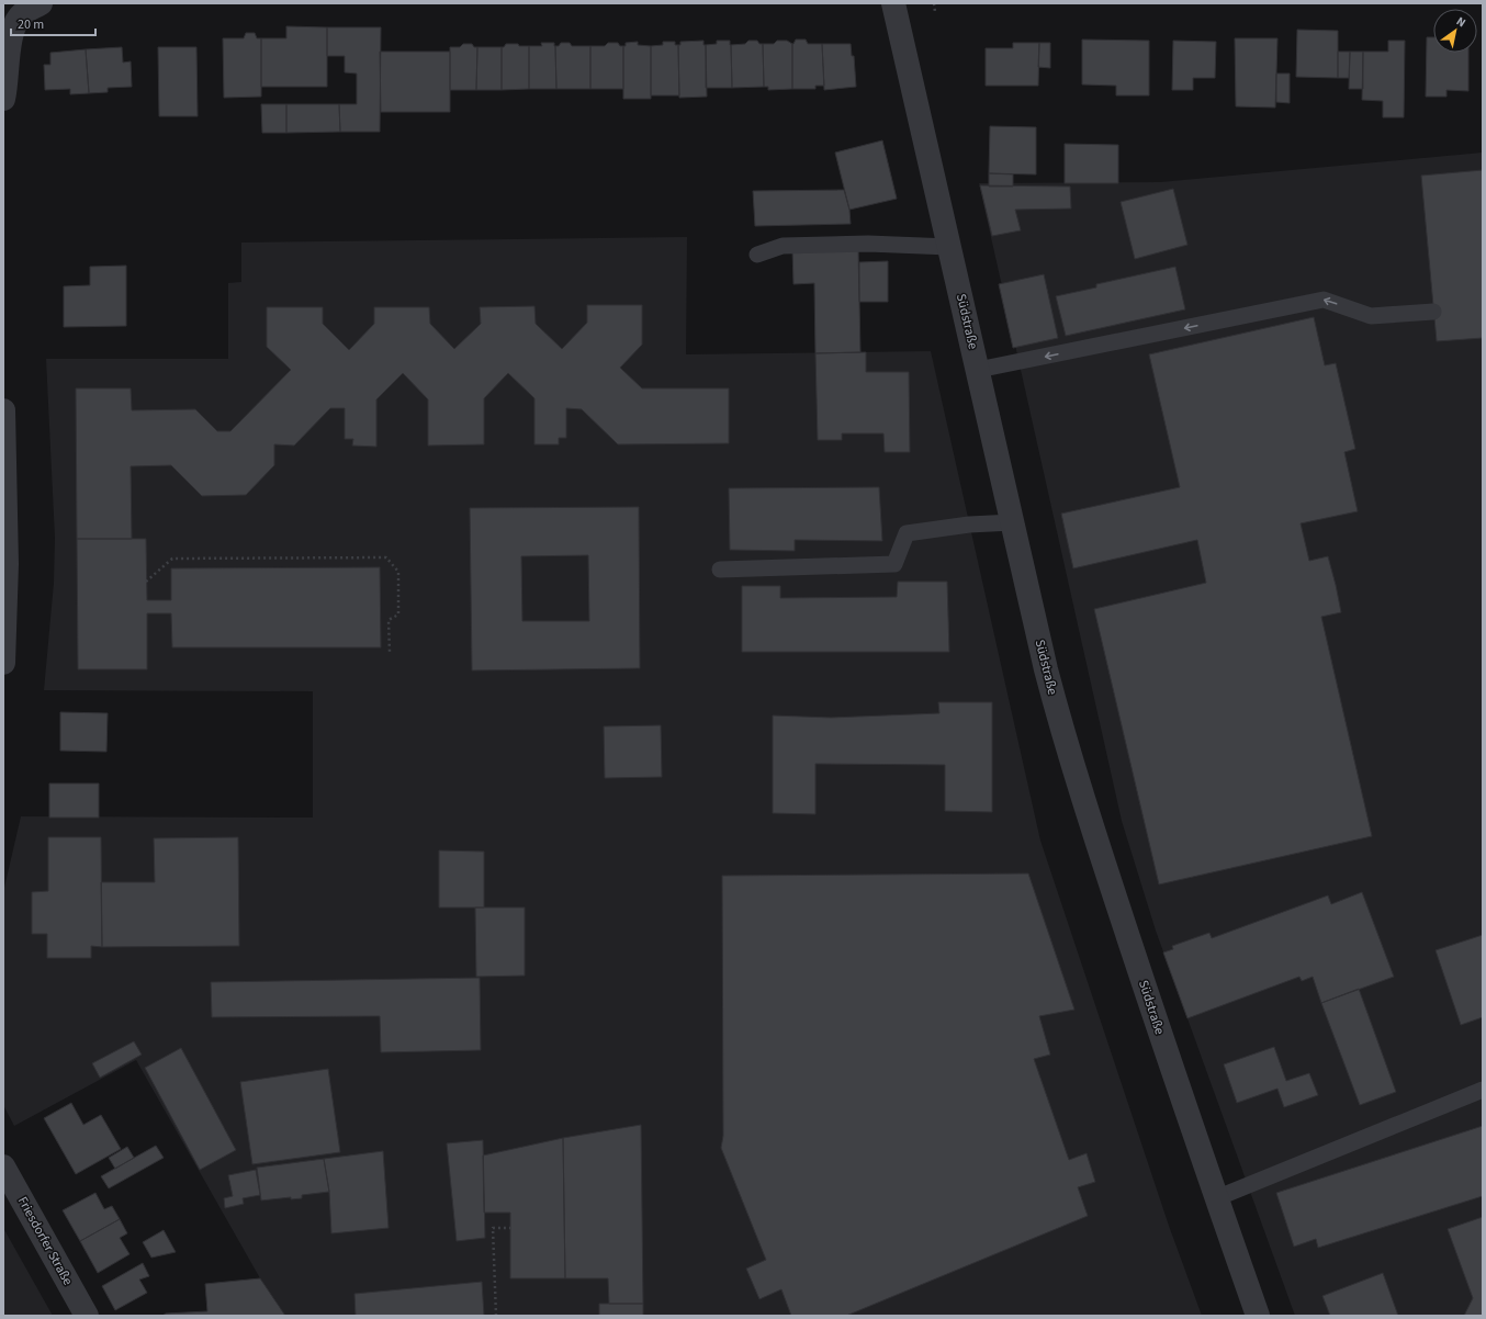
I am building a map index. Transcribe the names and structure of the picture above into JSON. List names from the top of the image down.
{
  "streets": {
    "street": ["Südstraße", "Friesdorfer Straße"]
  },
  "scale_bar": "20 m",
  "north": "top right"
}
